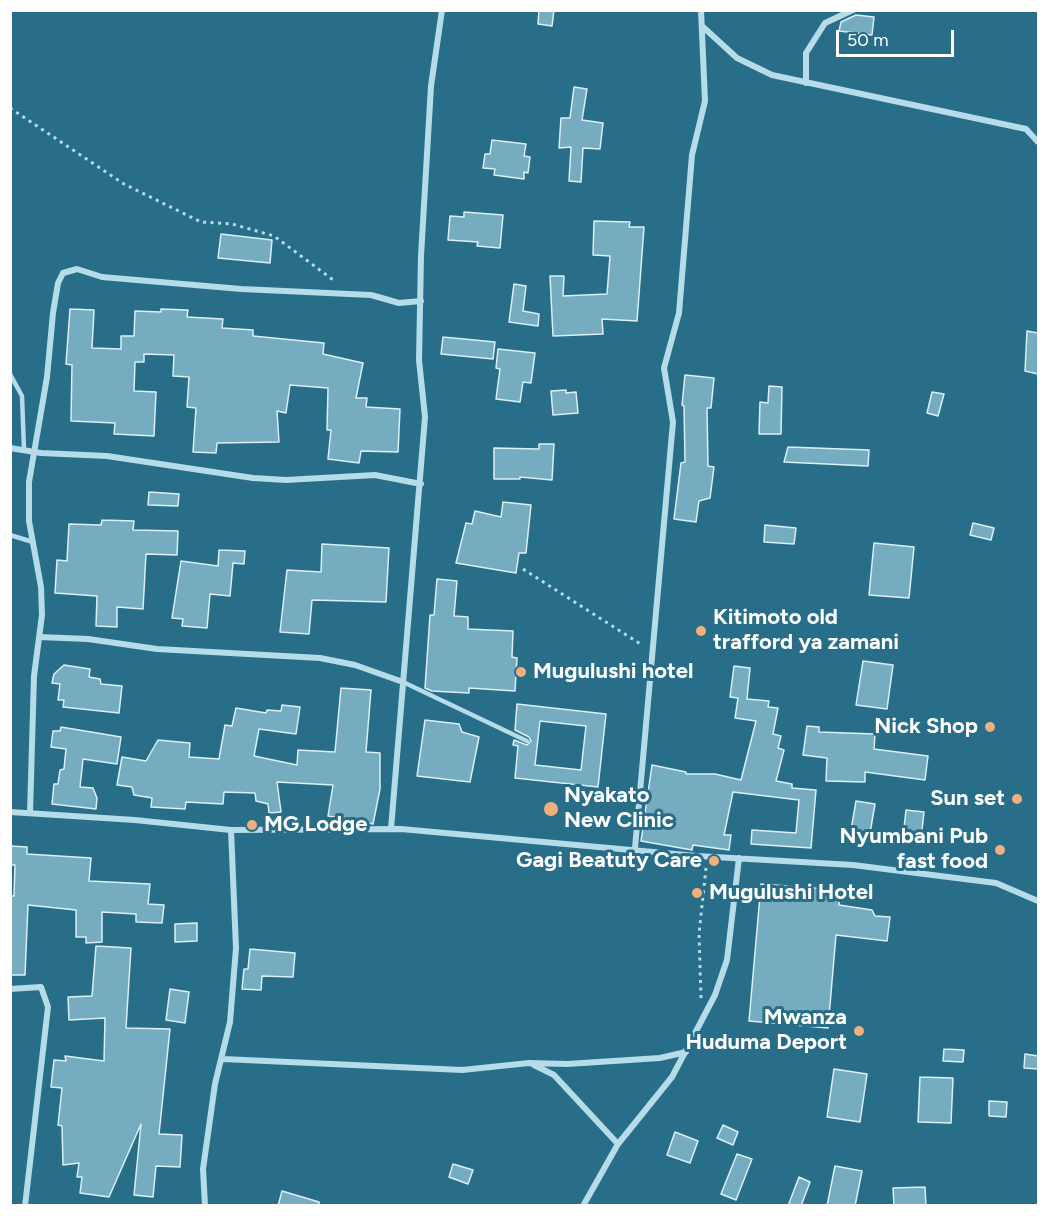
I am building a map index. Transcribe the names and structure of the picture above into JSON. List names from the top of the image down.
{
  "places": [
    "Kitimoto old trafford ya zamani",
    "Mugulushi hotel",
    "Nick Shop",
    "Sun set",
    "Nyakato New Clinic",
    "MG Lodge",
    "Nyumbani Pub fast food",
    "Gagi Beatuty Care",
    "Mugulushi Hotel",
    "Mwanza Huduma Deport"
  ],
  "scale_bar": "50 m"
}
